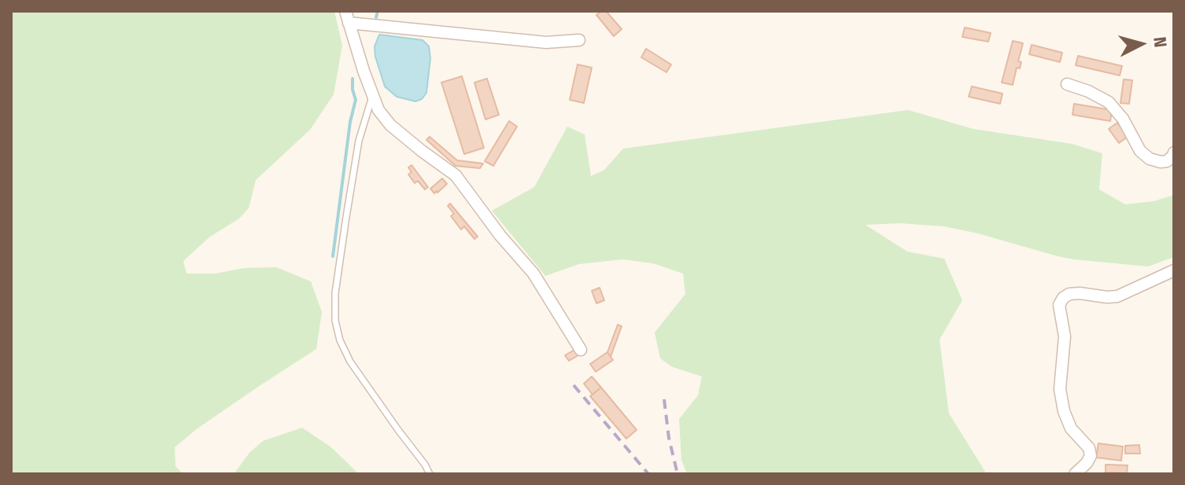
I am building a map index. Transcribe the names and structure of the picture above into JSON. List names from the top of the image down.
{
  "north": "right"
}
